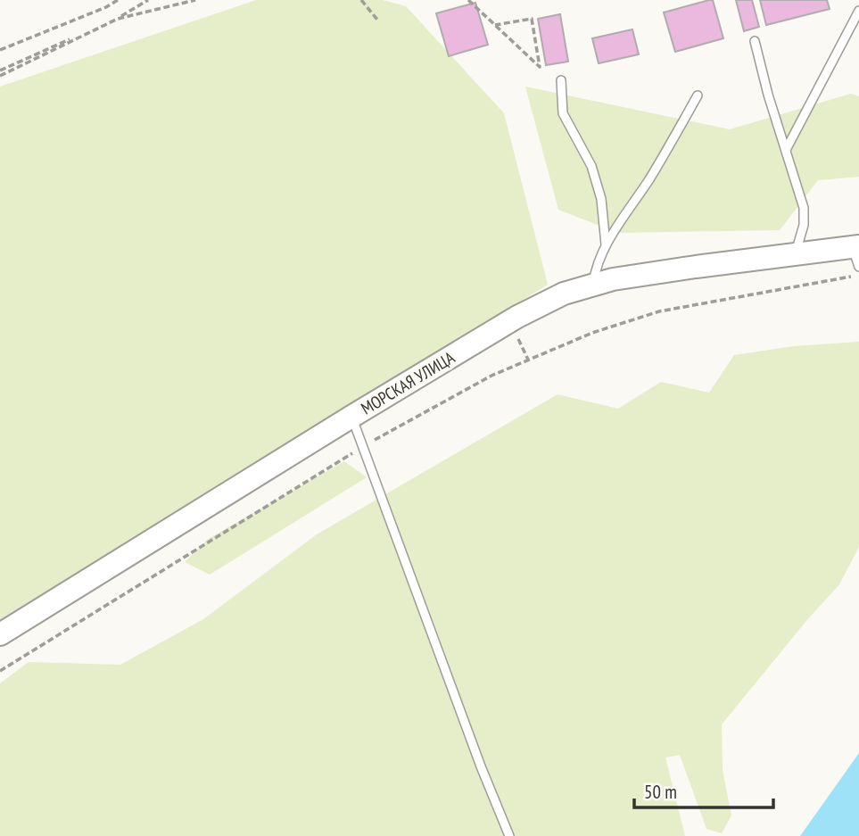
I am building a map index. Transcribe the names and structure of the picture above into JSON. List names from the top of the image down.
{
  "streets": {
    "street": ["МОРСКАЯ УЛИЦА"]
  },
  "scale_bar": "50 m"
}
